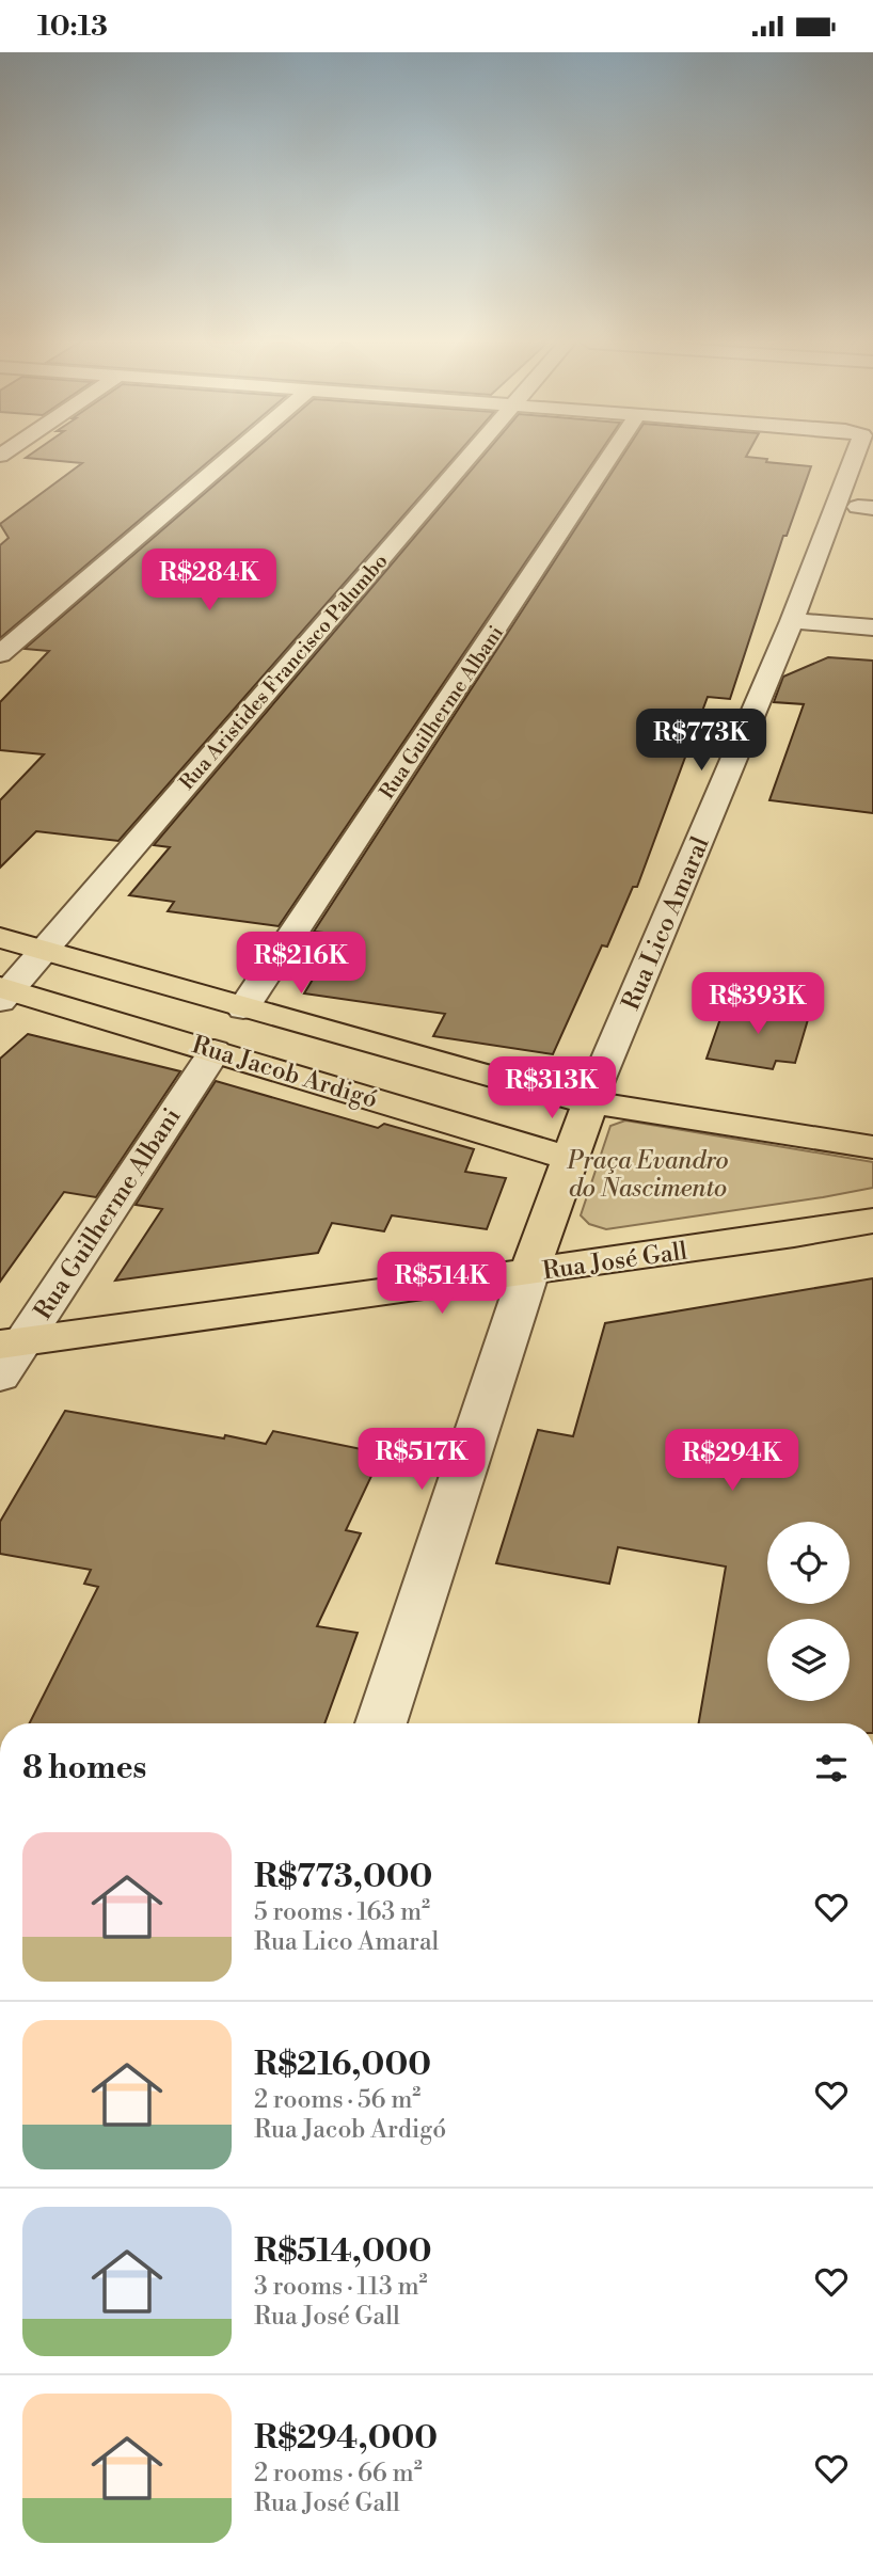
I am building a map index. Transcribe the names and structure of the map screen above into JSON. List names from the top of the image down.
{
  "streets": {
    "main road": ["Rua Lico Amaral", "Rua Jacob Ardigó", "Rua José Gall"],
    "street": ["Rua Aristides Francisco Palumbo", "Rua Guilherme Albani"]
  },
  "crossings": [
    ["Rua Aristides Francisco Palumbo", "Rua Jacob Ardigó"],
    ["Rua Guilherme Albani", "Rua Jacob Ardigó"],
    ["Rua Guilherme Albani", "Rua José Gall"],
    ["Rua Lico Amaral", "Rua Jacob Ardigó"],
    ["Rua Lico Amaral", "Rua José Gall"]
  ],
  "parks": ["Praça Evandro do Nascimento"],
  "page": {
    "status": "10:13",
    "price": [
      "R$284K",
      "R$773K",
      "R$216K",
      "R$393K",
      "R$313K",
      "R$514K",
      "R$517K",
      "R$294K"
    ],
    "heading": "8 homes",
    "list": [
      {
        "name": "R$773,000",
        "note": "5 rooms · 163 m² · Rua Lico Amaral"
      },
      {
        "name": "R$216,000",
        "note": "2 rooms · 56 m² · Rua Jacob Ardigó"
      },
      {
        "name": "R$514,000",
        "note": "3 rooms · 113 m² · Rua José Gall"
      },
      {
        "name": "R$294,000",
        "note": "2 rooms · 66 m² · Rua José Gall"
      }
    ]
  }
}
